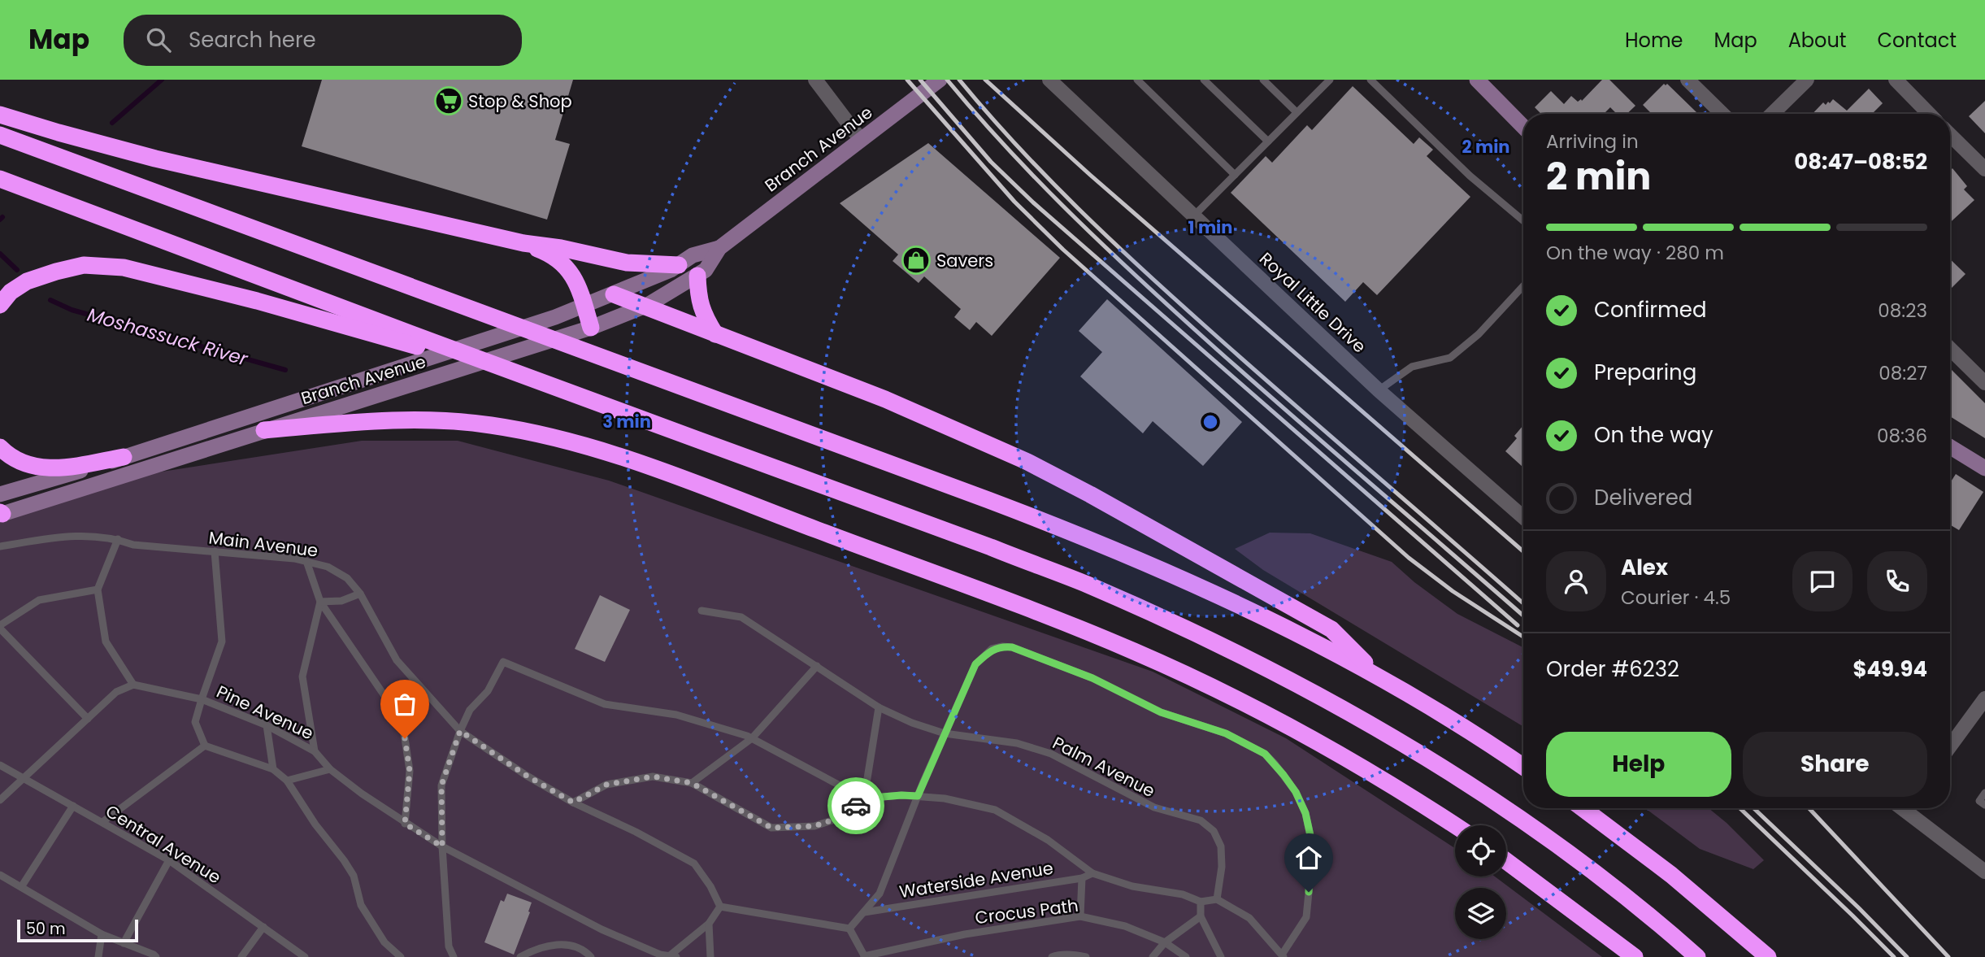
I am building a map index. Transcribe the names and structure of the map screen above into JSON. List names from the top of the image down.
{
  "streets": {
    "main road": ["Branch Avenue"],
    "street": ["Royal Little Drive"],
    "lane": [
      "Main Avenue",
      "Pine Avenue",
      "Palm Avenue",
      "Central Avenue",
      "Waterside Avenue",
      "Crocus Path"
    ]
  },
  "water": ["Moshassuck River"],
  "places": {
    "supermarket": ["Stop & Shop"],
    "shop": ["Savers"]
  },
  "scale_bar": "50 m",
  "page": {
    "header": "Map",
    "search": "Search here",
    "nav": [
      "Home",
      "Map",
      "About",
      "Contact"
    ],
    "heading": ["2 min", "Arriving in", "08:47–08:52"],
    "panel": [
      "Alex",
      "Courier · 4.5",
      "Order #6232",
      "$49.94"
    ],
    "bar": "On the way · 280 m",
    "list": [
      ["Confirmed", "08:23"],
      ["Preparing", "08:27"],
      ["On the way", "08:36"],
      "Delivered"
    ],
    "buttons": ["Help", "Share"],
    "scale": "50 m"
  },
  "rings": ["2 min", "1 min", "3 min"]
}
